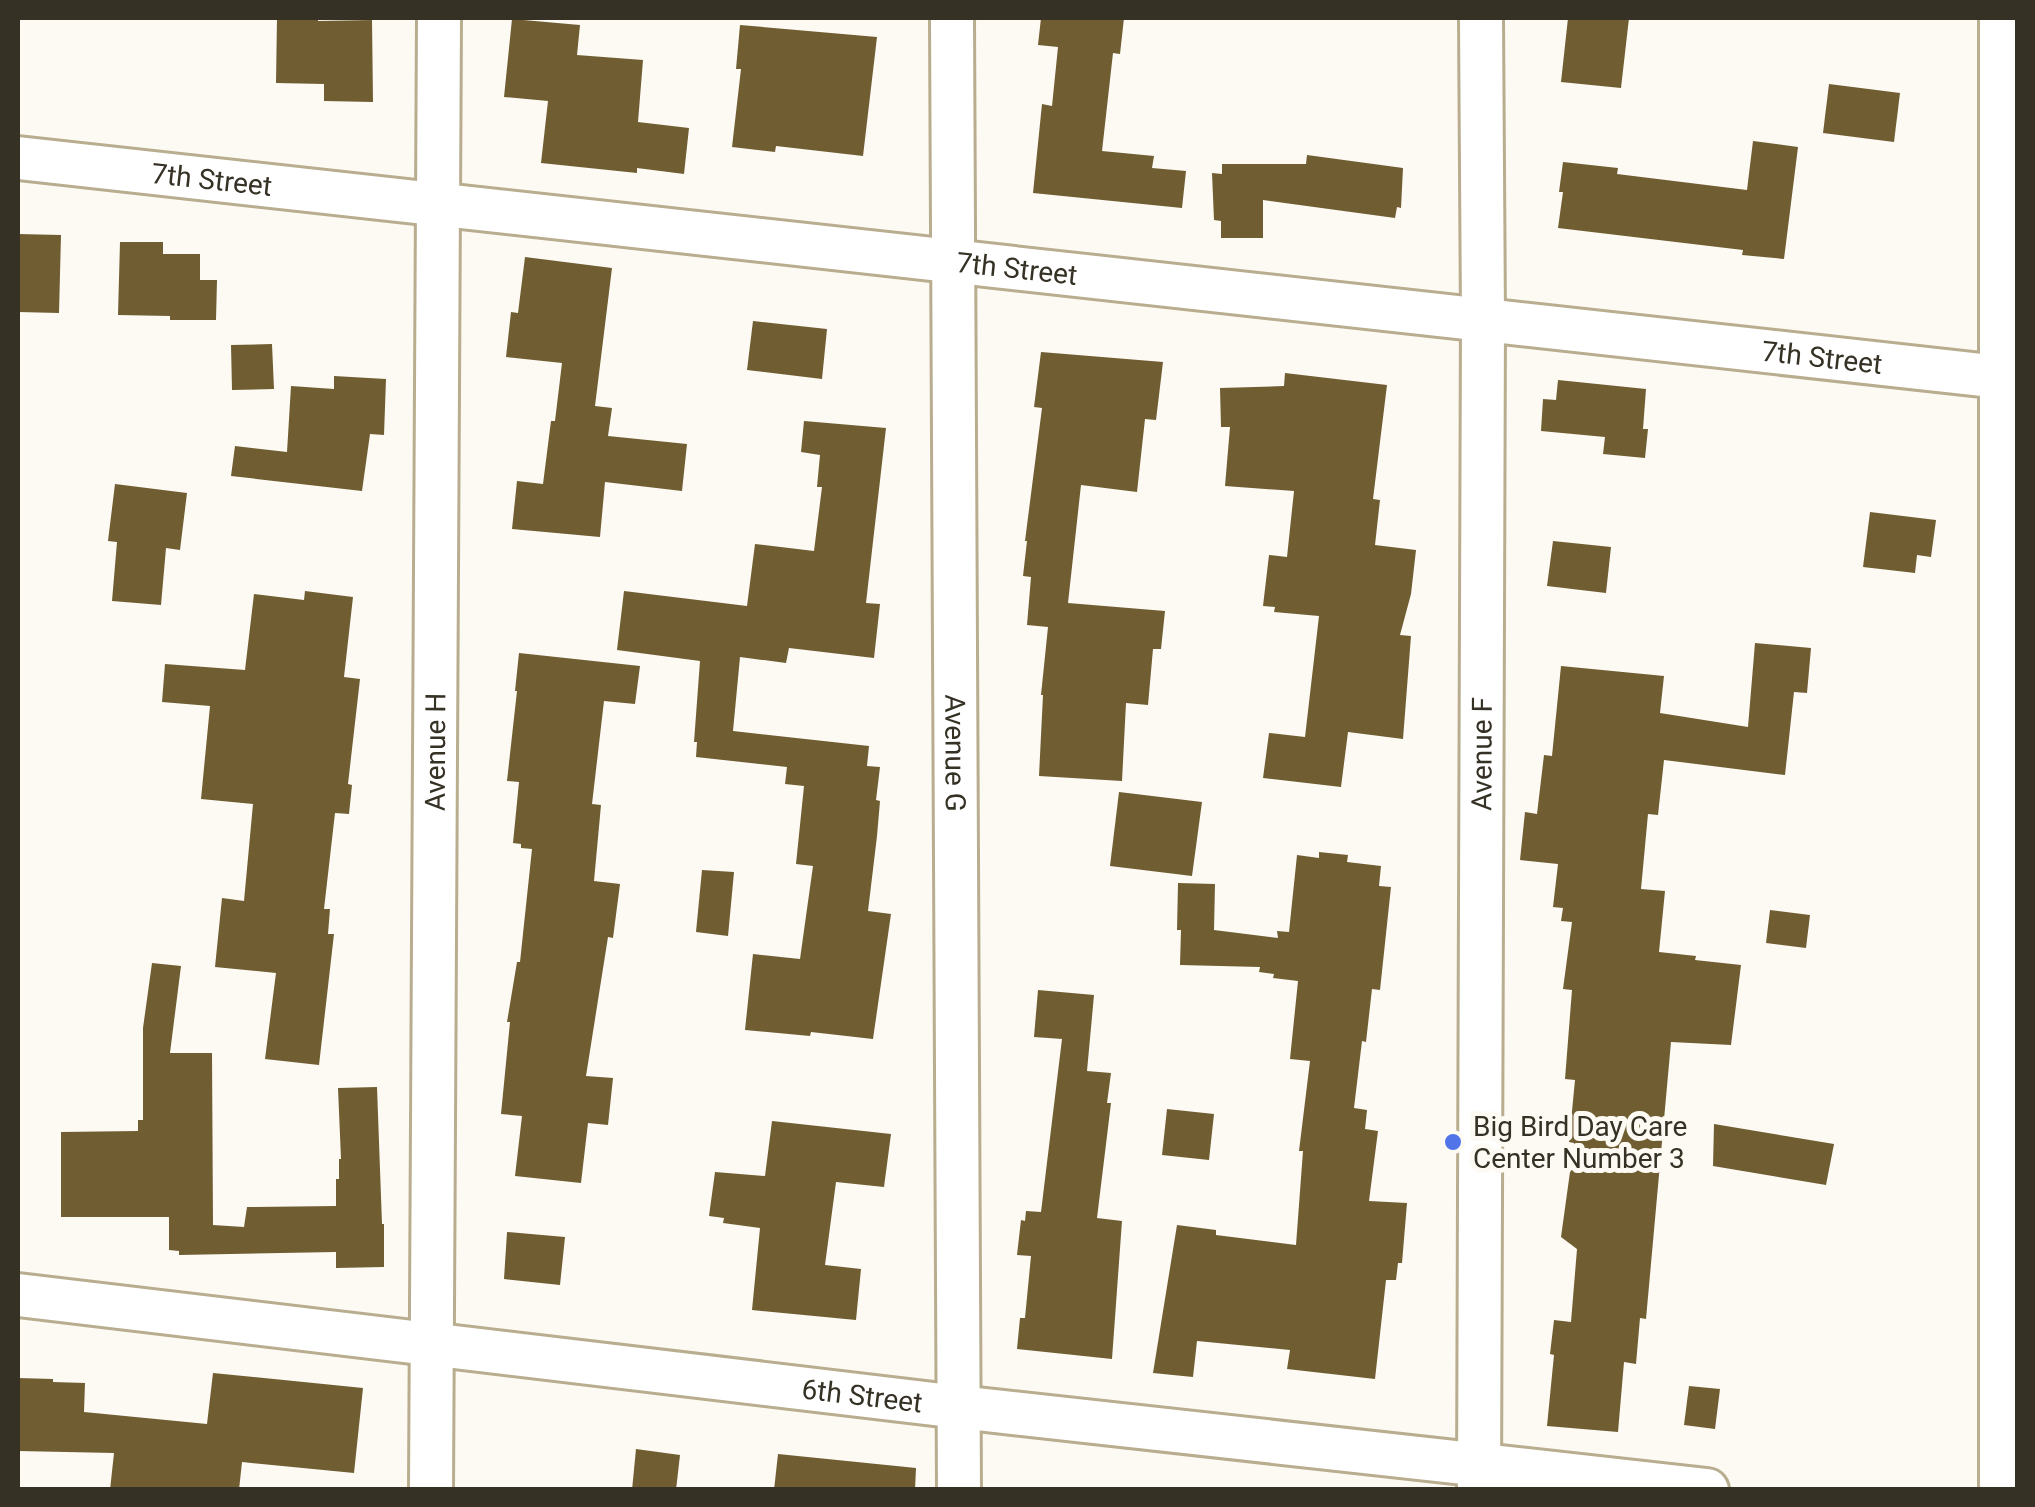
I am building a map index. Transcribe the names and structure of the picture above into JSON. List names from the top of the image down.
{
  "streets": {
    "street": [
      "7th Street",
      "Avenue F",
      "Avenue H",
      "Avenue G",
      "6th Street"
    ]
  },
  "crossings": [
    ["7th Street", "Avenue F"],
    ["7th Street", "Avenue H"],
    ["7th Street", "Avenue G"],
    ["Avenue F", "6th Street"],
    ["Avenue H", "6th Street"],
    ["Avenue G", "6th Street"]
  ],
  "places": ["Big Bird Day Care Center Number 3"]
}
